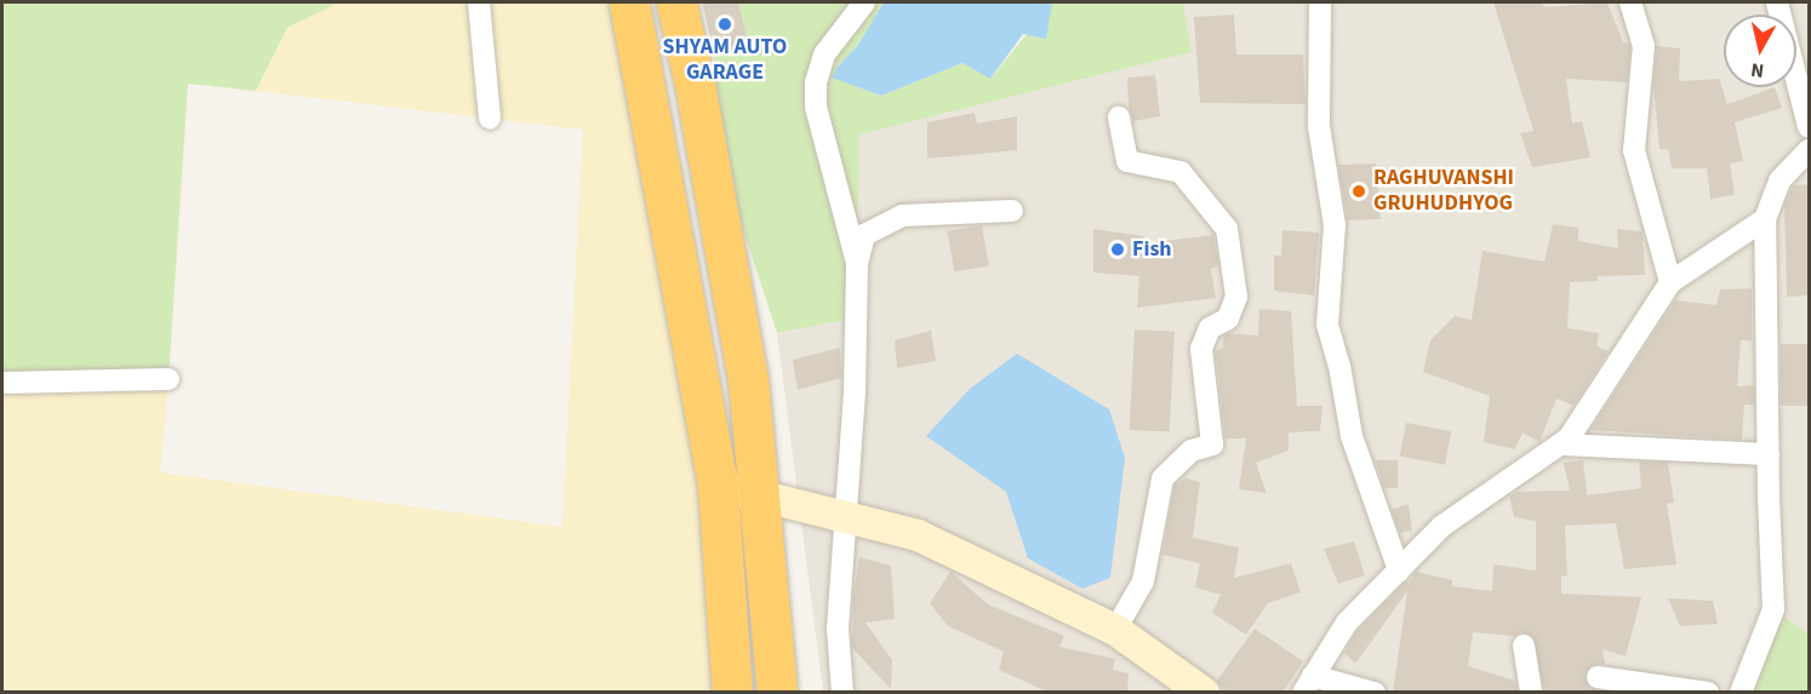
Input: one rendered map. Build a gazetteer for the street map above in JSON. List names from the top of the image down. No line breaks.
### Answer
{"places":["SHYAM AUTO GARAGE","RAGHUVANSHI GRUHUDHYOG","Fish"],"north":"bottom"}
